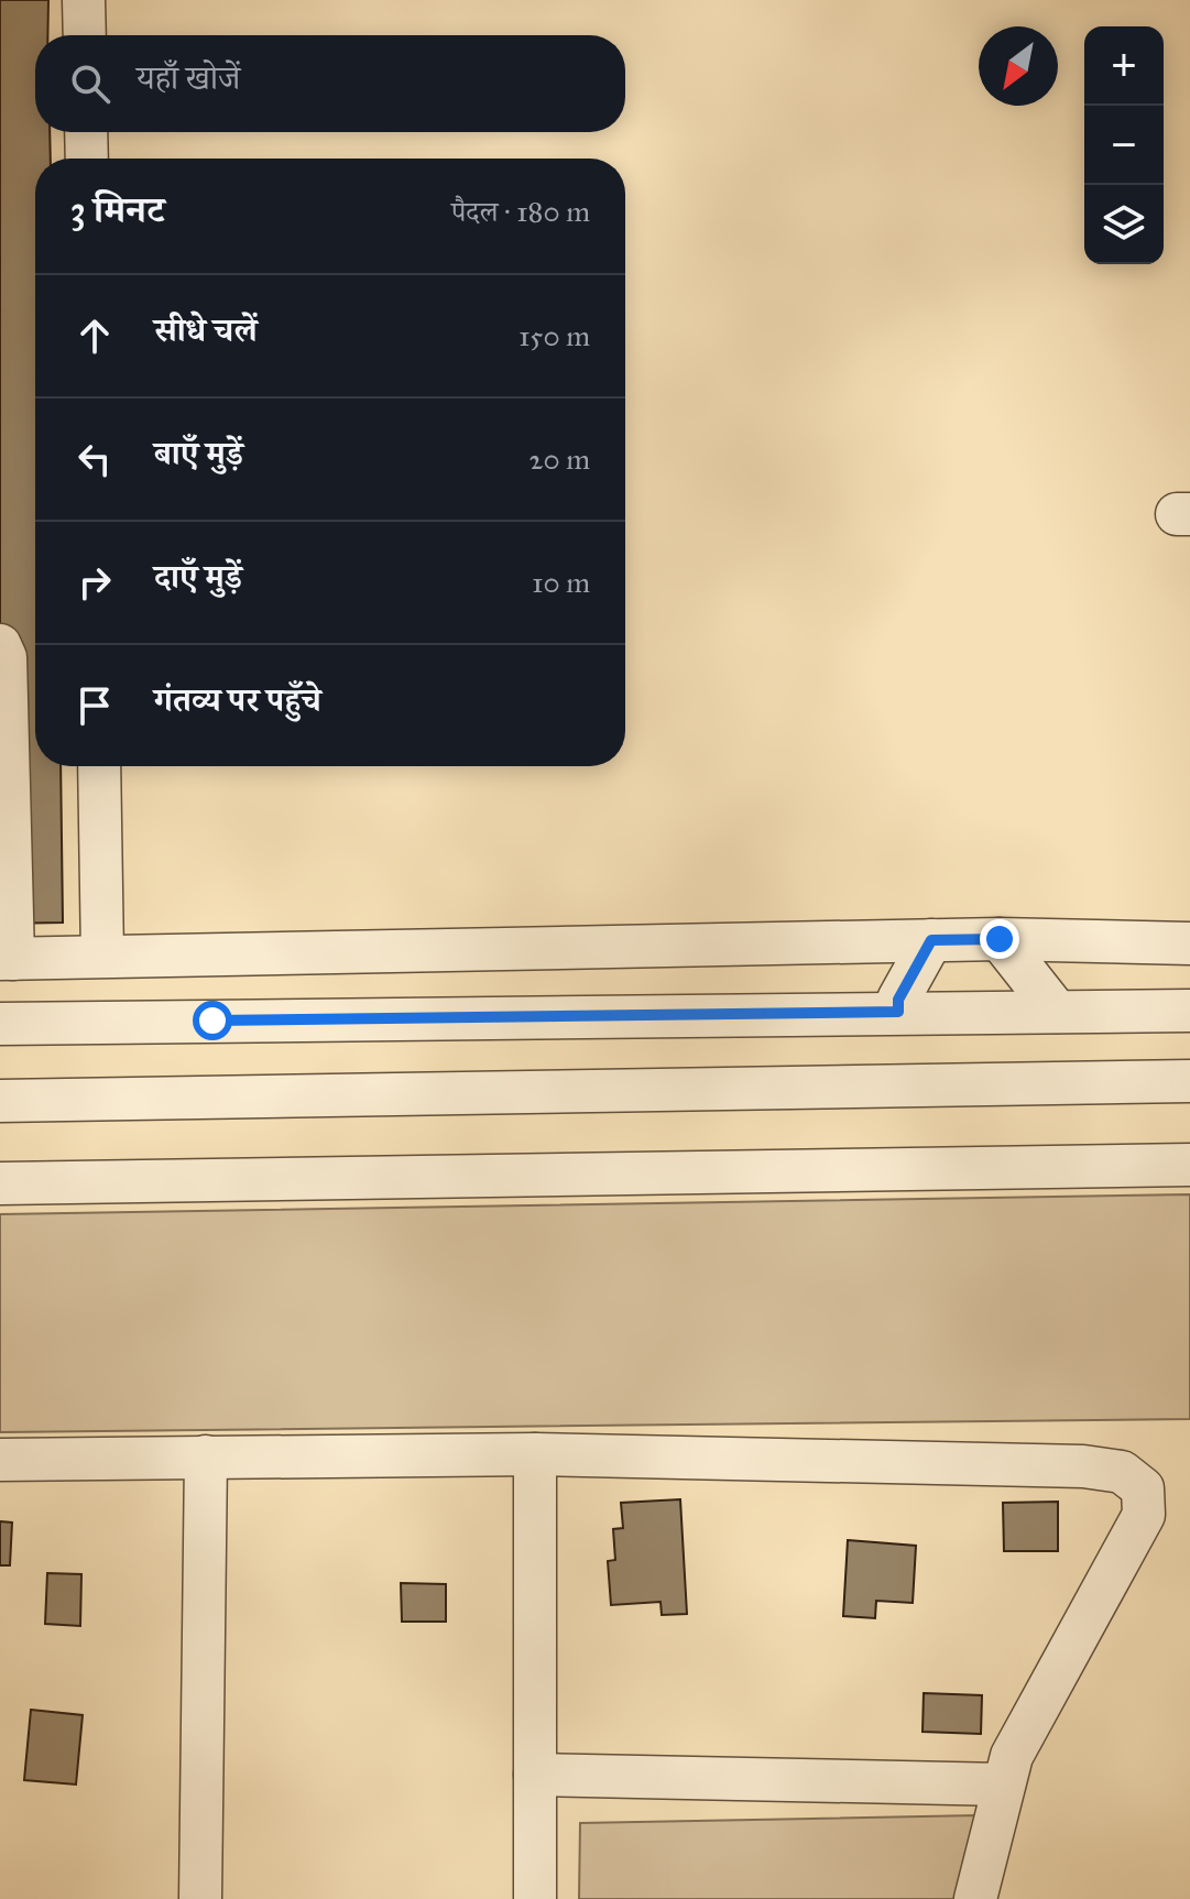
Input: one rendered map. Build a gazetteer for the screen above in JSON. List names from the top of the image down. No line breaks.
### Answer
{"north":"bottom left","page":{"map_buttons":["+","−"],"search":"यहाँ खोजें","heading":["3 मिनट","पैदल · 180 m"],"list":[["सीधे चलें","150 m"],["बाएँ मुड़ें","20 m"],["दाएँ मुड़ें","10 m"],"गंतव्य पर पहुँचे"]}}
